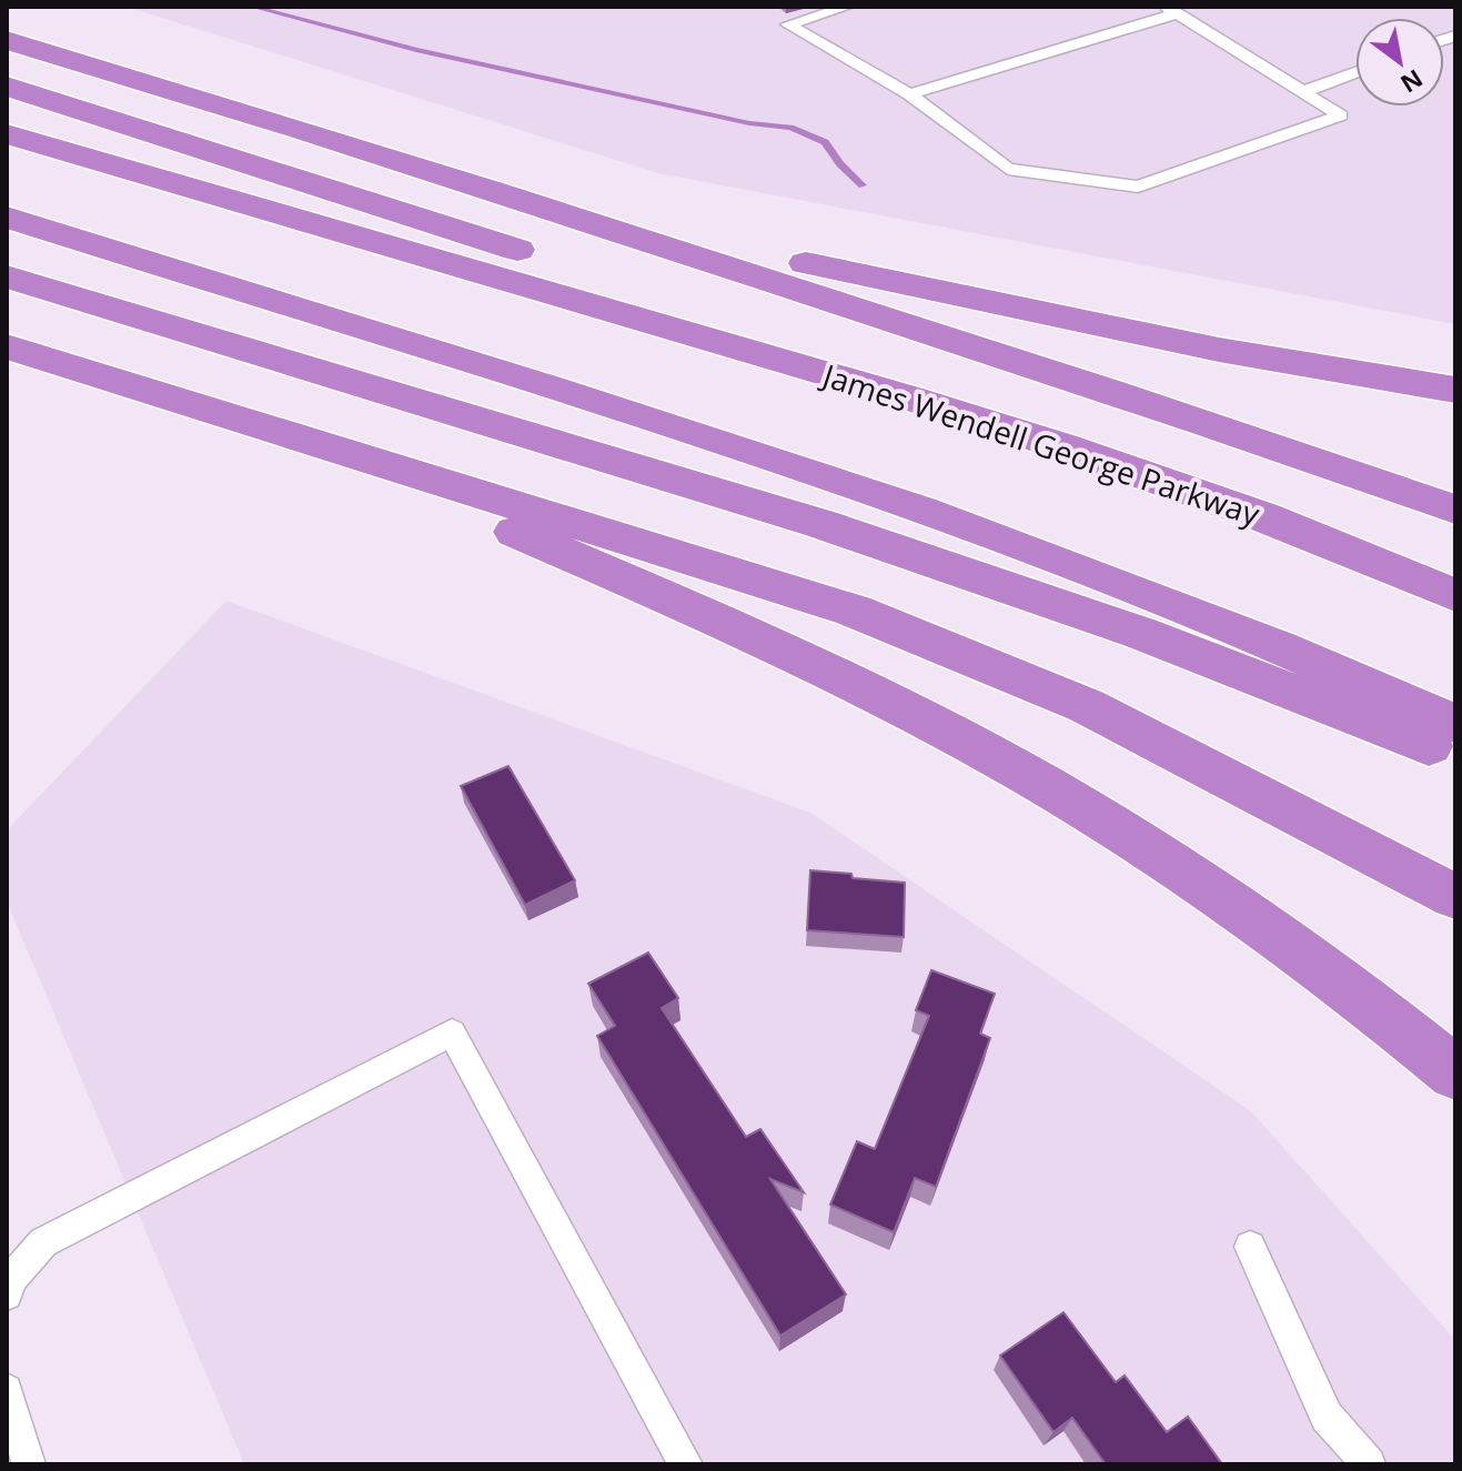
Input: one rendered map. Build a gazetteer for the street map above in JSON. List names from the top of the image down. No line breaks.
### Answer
{"streets":{"highway":["James Wendell George Parkway"]},"north":"bottom right"}
